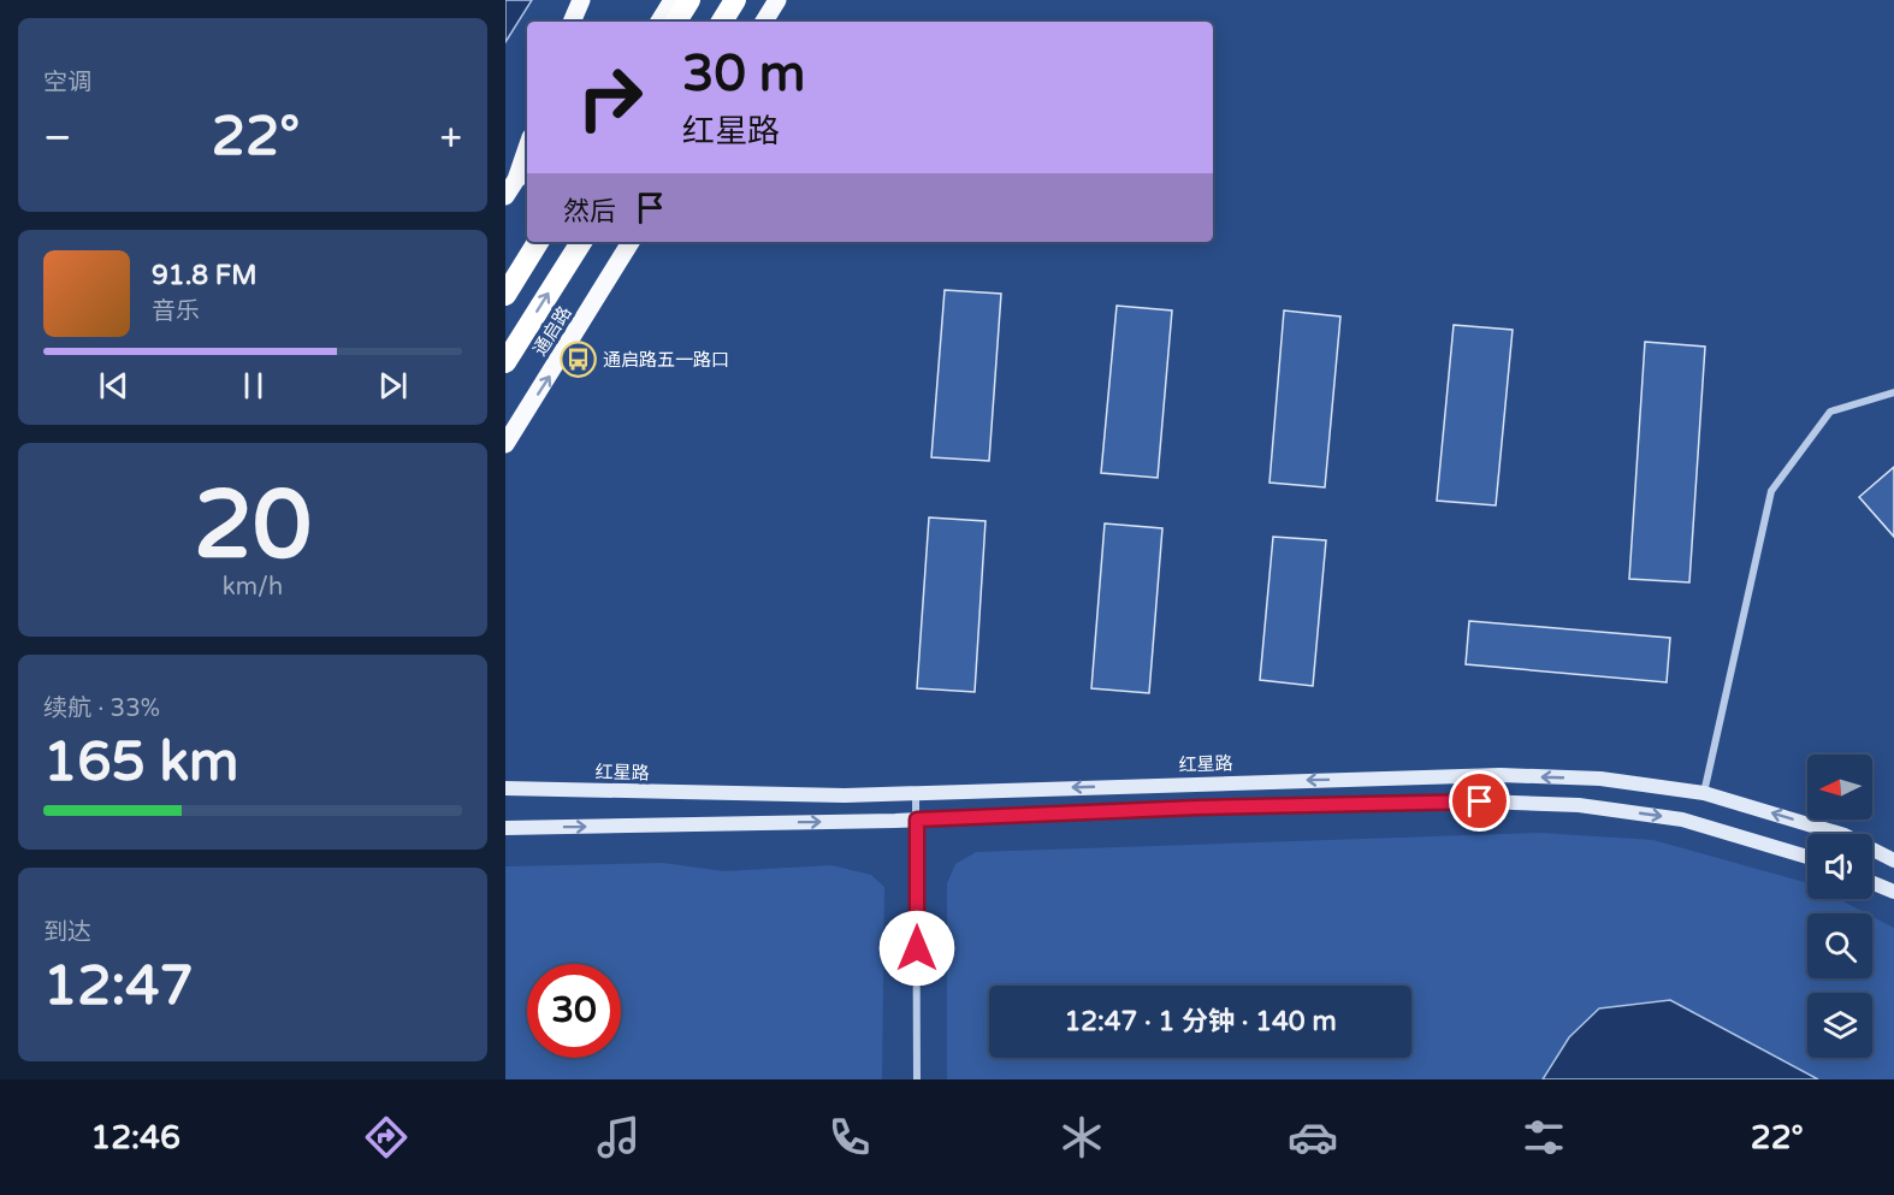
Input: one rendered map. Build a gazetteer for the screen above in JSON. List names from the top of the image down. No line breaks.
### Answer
{"streets":{"main road":["通启路","红星路"]},"one_way":["通启路"],"places":{"bus stop":["通启路五一路口"]},"north":"left","page":{"tile":["空调",["20","km/h"],["续航 · 33%","165 km"],["到达","12:47"]],"turn":["30 m","红星路"],"heat":["−","22°","+"],"then":"然后","song":["91.8 FM","音乐"],"limit":"30","trip":"12:47 · 1 分钟 · 140 m","tabs":["12:46","22°"]}}
